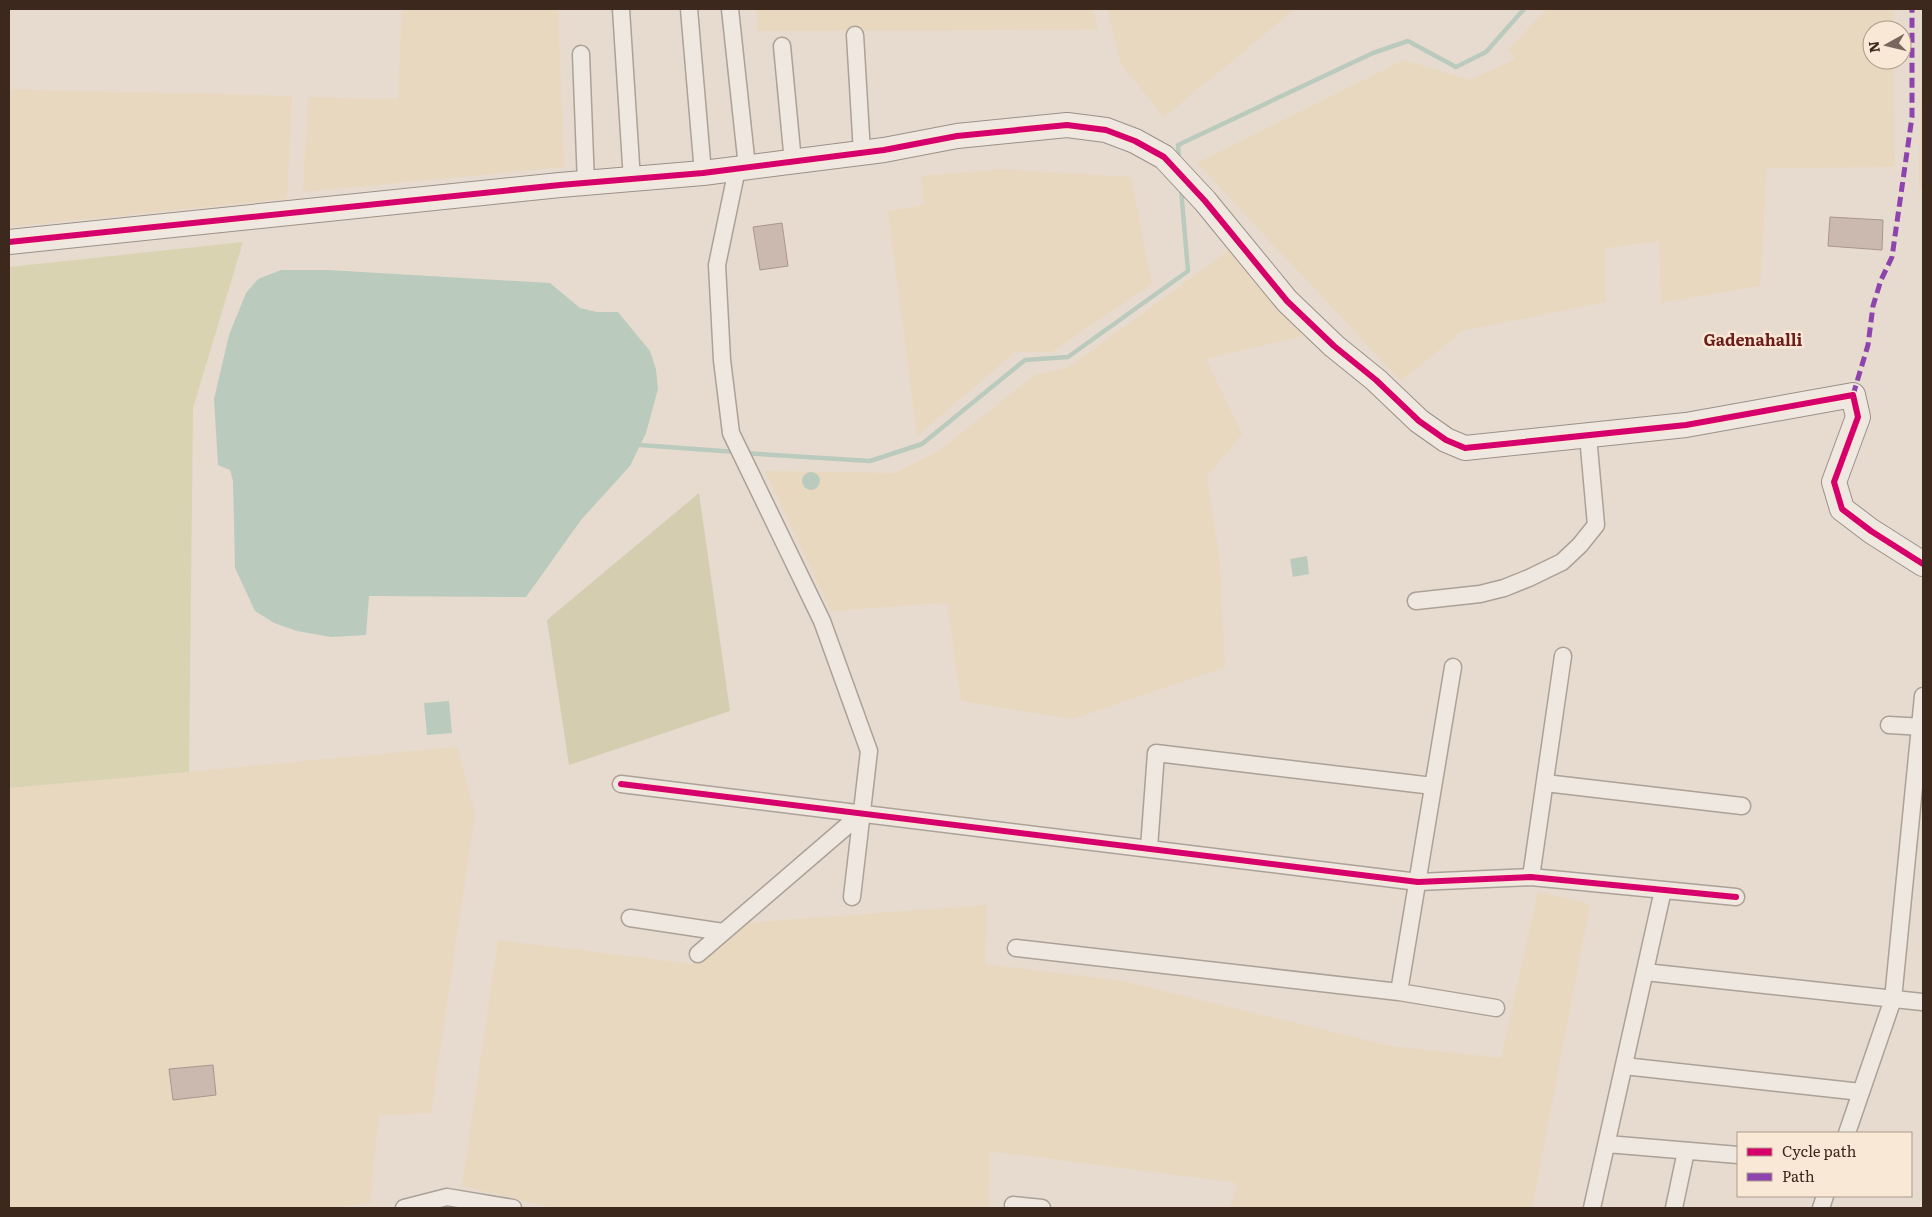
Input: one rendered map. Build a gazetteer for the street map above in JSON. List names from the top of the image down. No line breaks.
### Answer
{"districts":["Gadenahalli"],"legend":["Cycle path","Path"],"north":"left"}
